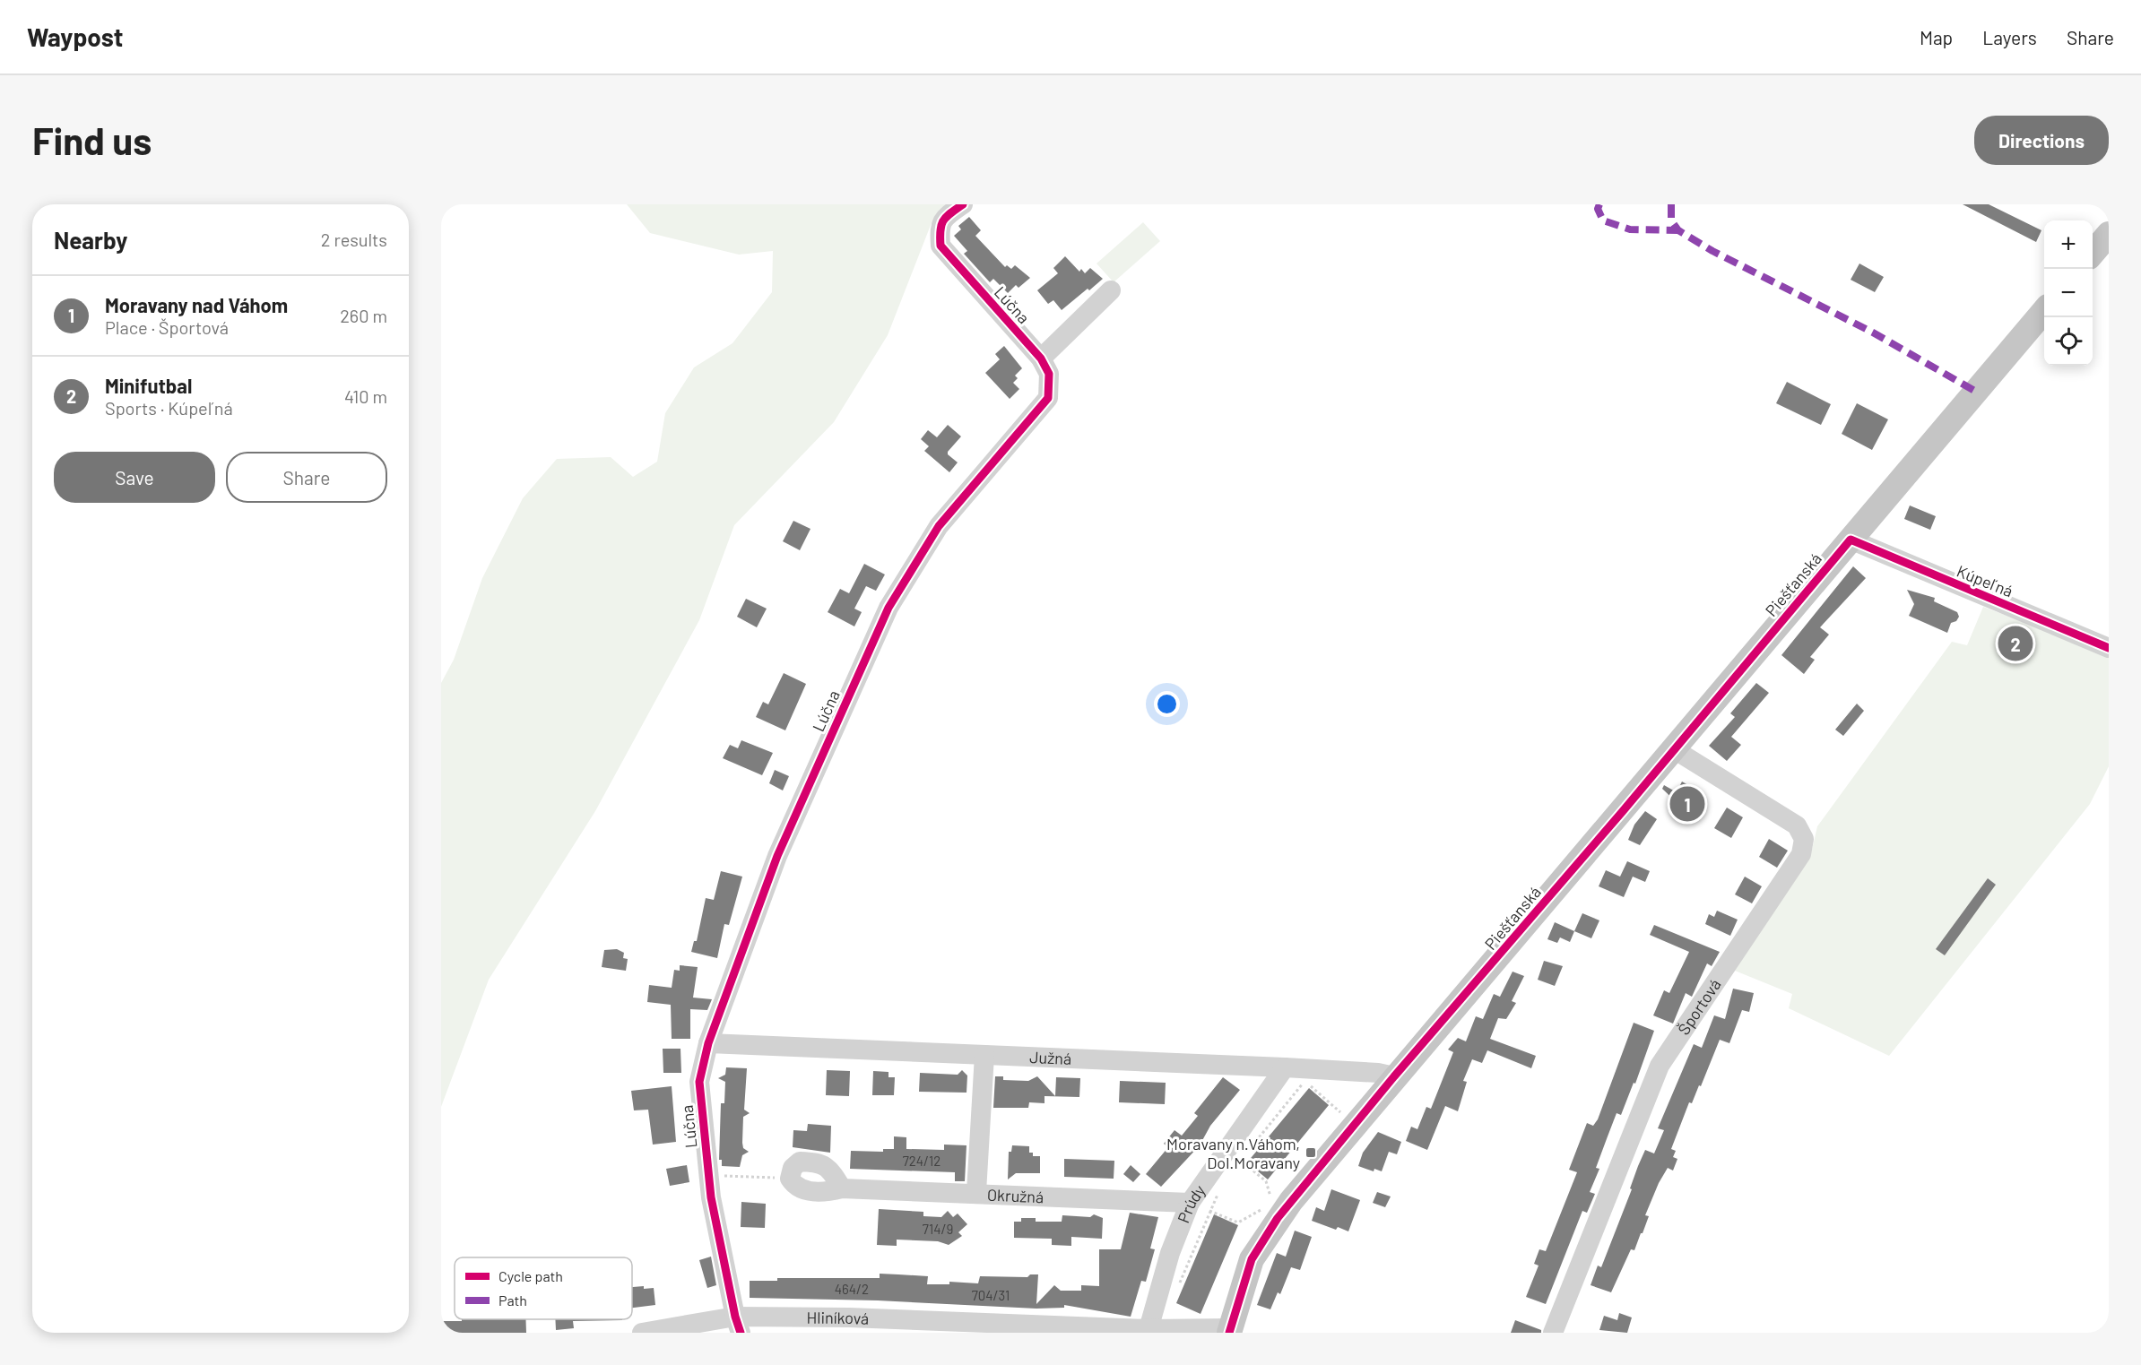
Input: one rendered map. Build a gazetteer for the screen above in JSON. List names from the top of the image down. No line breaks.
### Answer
{"streets":{"main road":["Piešťanská"],"street":["Lúčna","Kúpeľná","Športová","Južná","Okružná","Prúdy","Hliníková"]},"crossings":[["Lúčna","Južná"],["Lúčna","Hliníková"],["Kúpeľná","Piešťanská"],["Piešťanská","Športová"],["Piešťanská","Južná"],["Piešťanská","Hliníková"],["Južná","Prúdy"],["Okružná","Prúdy"],["Prúdy","Hliníková"]],"places":{"transit":["Moravany n.Váhom, Dol.Moravany"]},"house_numbers":["724/12","714/9","464/2","704/31"],"legend":["Cycle path","Path"],"page":{"header":"Waypost","nav":["Map","Layers","Share"],"buttons":["Directions",["Save","Share"]],"title":"Find us","heading":["Nearby","2 results"],"map_buttons":["+","−"],"list":[{"mark":"1","name":"Moravany nad Váhom","note":"Place · Športová","value":"260 m"},{"mark":"2","name":"Minifutbal","note":"Sports · Kúpeľná","value":"410 m"}],"pins":["2","1"]}}
